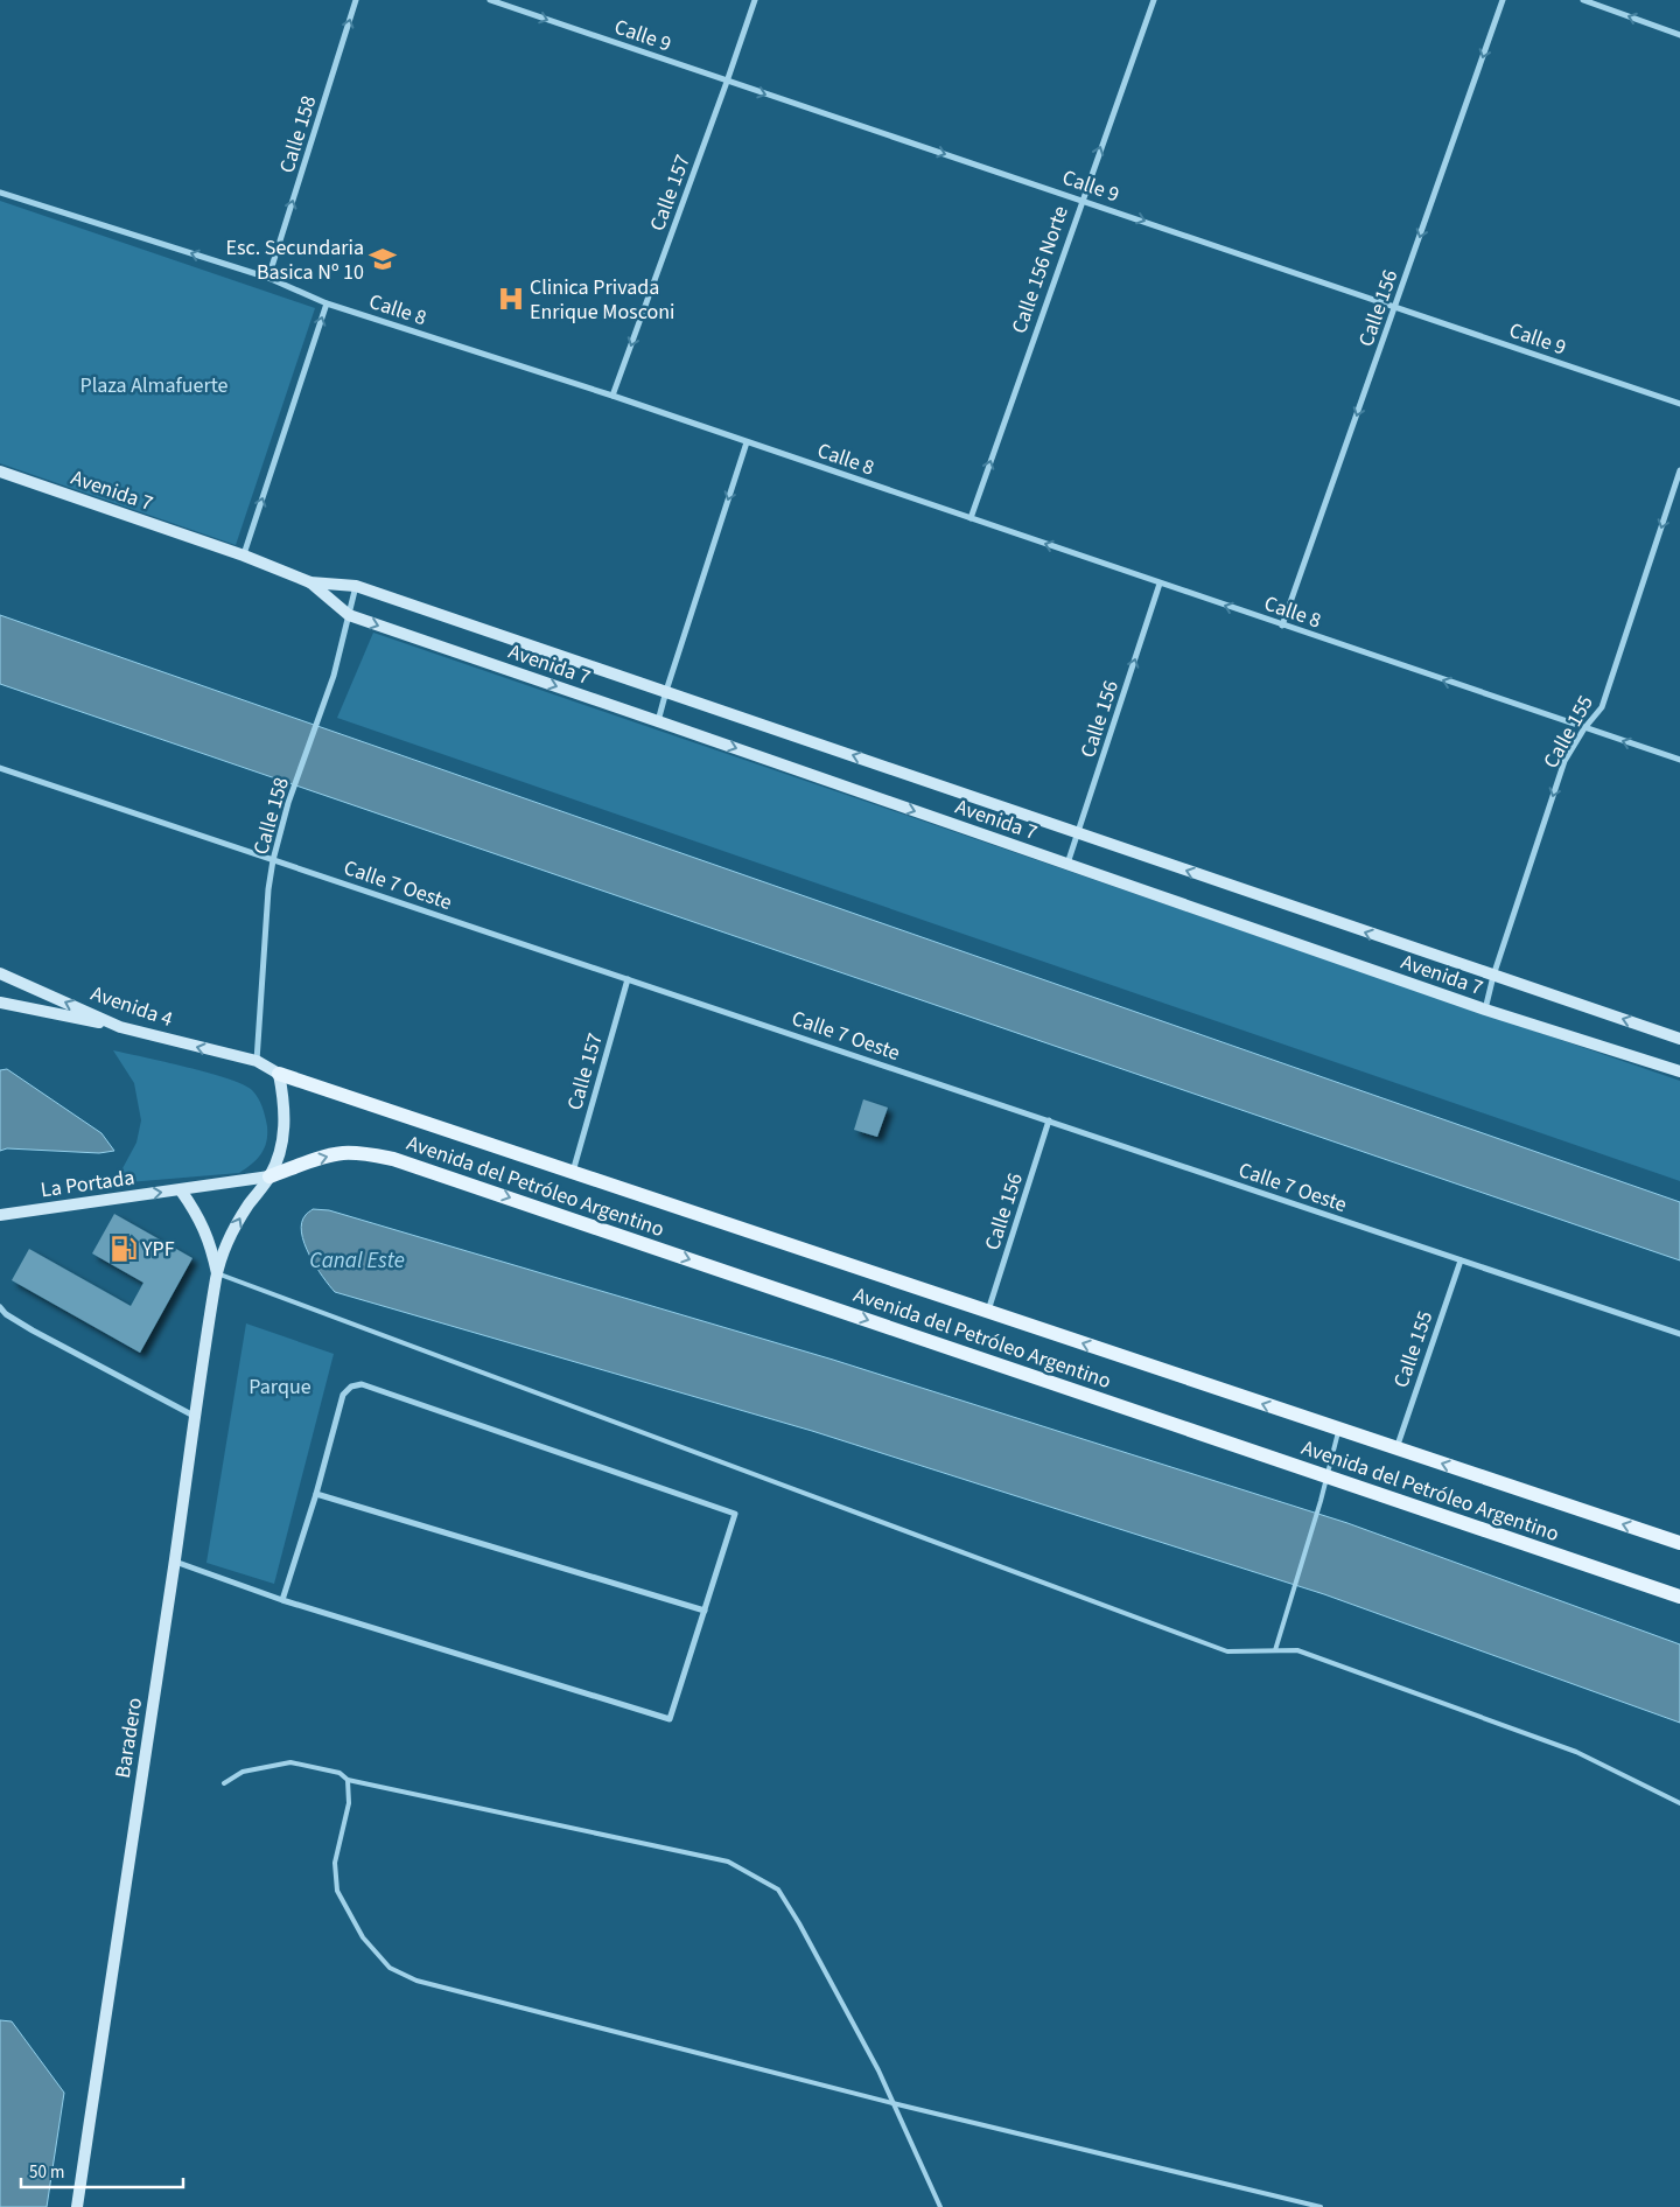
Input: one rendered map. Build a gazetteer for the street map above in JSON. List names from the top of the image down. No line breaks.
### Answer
{"streets":{"main road":["Avenida 7","Avenida 4","La Portada","Avenida del Petróleo Argentino","Baradero"],"street":["Calle 9","Calle 158","Calle 157","Calle 156 Norte","Calle 156","Calle 8","Calle 155","Calle 7 Oeste"]},"crossings":[["Calle 9","Calle 157"],["Calle 9","Calle 156 Norte"],["Calle 9","Calle 156"],["Calle 158","Calle 8"],["Calle 158","Avenida 7"],["Calle 158","Calle 7 Oeste"],["Calle 158","Avenida 4"],["Calle 157","Calle 8"],["Calle 157","Calle 7 Oeste"],["Calle 157","Avenida del Petróleo Argentino"],["Calle 156 Norte","Calle 8"],["Calle 156","Calle 8"],["Calle 156","Avenida 7"],["Calle 156","Calle 7 Oeste"],["Calle 156","Avenida del Petróleo Argentino"],["Calle 8","Calle 155"],["Avenida 7","Calle 155"],["Calle 155","Calle 7 Oeste"],["Calle 155","Avenida del Petróleo Argentino"],["Avenida 4","Avenida del Petróleo Argentino"],["Avenida 4","Baradero"],["La Portada","Avenida del Petróleo Argentino"],["La Portada","Baradero"],["Avenida del Petróleo Argentino","Baradero"]],"one_way":["Calle 9","Calle 158","Calle 157","Calle 156 Norte","Calle 8","Calle 155","La Portada"],"water":["Canal Este"],"parks":["Plaza Almafuerte","Parque"],"places":{"school or university":["Esc. Secundaria Basica Nº 10"],"hospital":["Clinica Privada Enrique Mosconi"],"fuel station":["YPF"]},"scale_bar":"50 m"}
